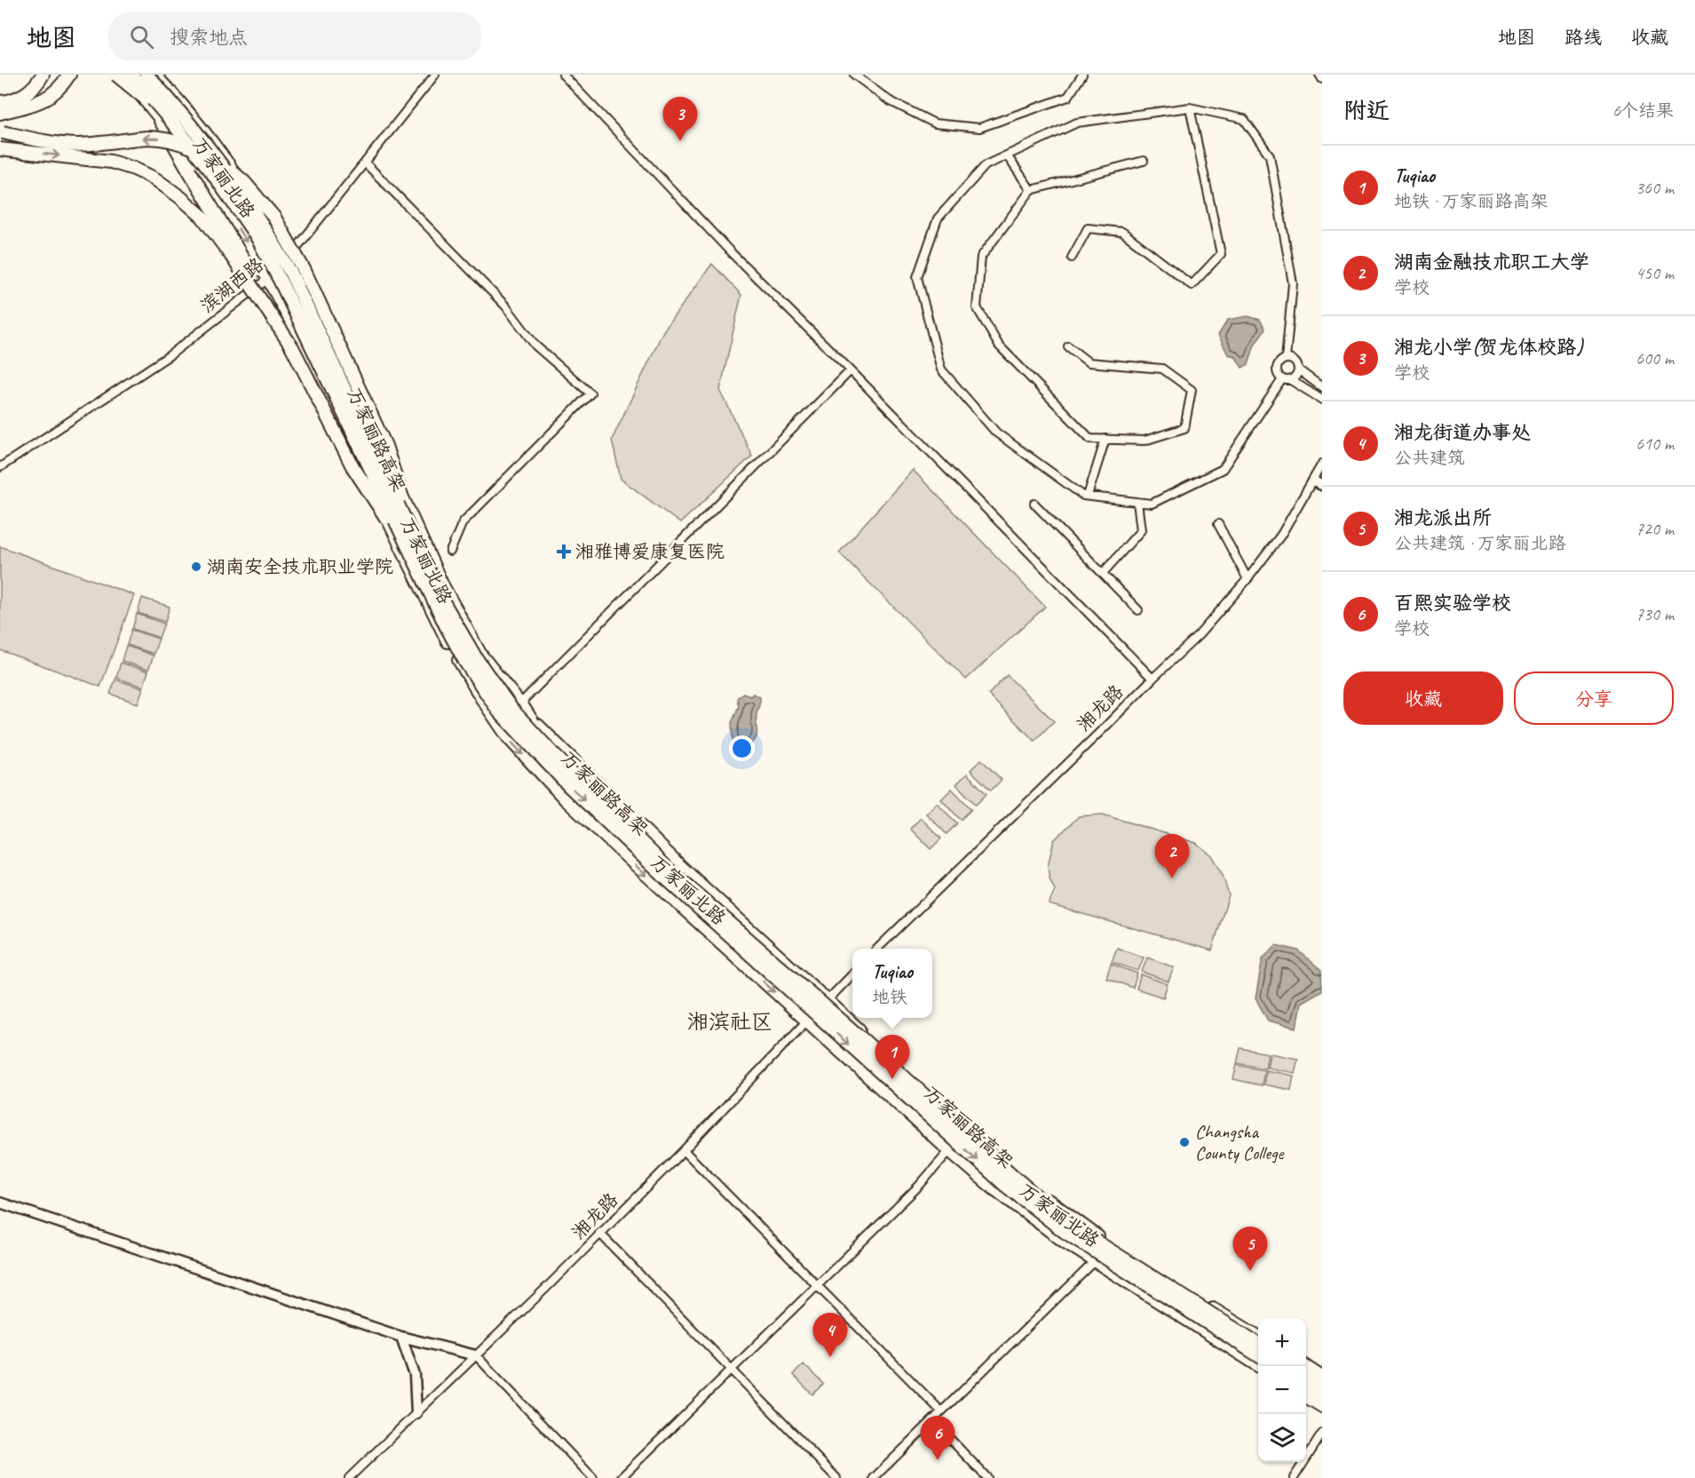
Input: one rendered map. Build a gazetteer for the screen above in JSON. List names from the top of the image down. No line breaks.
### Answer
{"streets":{"highway":["万家丽路高架"],"main road":["万家丽北路"],"street":["滨湖西路","湘龙路"]},"crossings":[["万家丽北路","滨湖西路"],["万家丽北路","万家丽路高架"],["万家丽北路","湘龙路"]],"districts":["湘滨社区"],"places":{"health":["湘雅博爱康复医院"],"other":["湖南安全技术职业学院","Changsha County College"]},"page":{"header":"地图","search":"搜索地点","nav":["地图","路线","收藏"],"heading":["附近","6个结果"],"pins":["3","2","1","5","4","6"],"list":[{"mark":"1","name":"Tuqiao","note":"地铁 · 万家丽路高架","value":"360 m"},{"mark":"2","name":"湖南金融技术职工大学","note":"学校","value":"450 m"},{"mark":"3","name":"湘龙小学(贺龙体校路)","note":"学校","value":"600 m"},{"mark":"4","name":"湘龙街道办事处","note":"公共建筑","value":"610 m"},{"mark":"5","name":"湘龙派出所","note":"公共建筑 · 万家丽北路","value":"720 m"},{"mark":"6","name":"百熙实验学校","note":"学校","value":"730 m"}],"buttons":["收藏","分享"],"popup":["Tuqiao","地铁"],"map_buttons":["+","−"]}}
